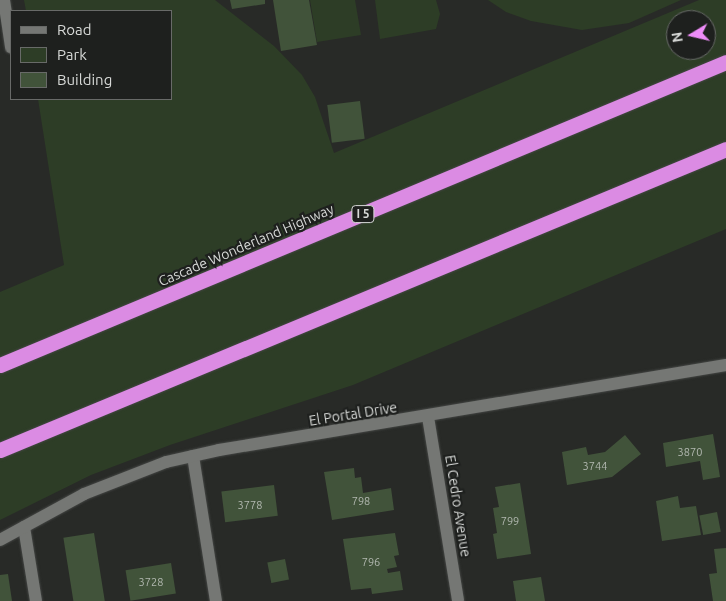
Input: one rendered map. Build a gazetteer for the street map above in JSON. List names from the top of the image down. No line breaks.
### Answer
{"streets":{"highway":["I 5","Cascade Wonderland Highway"],"street":["El Portal Drive","El Cedro Avenue"]},"crossings":[["El Portal Drive","El Cedro Avenue"]],"house_numbers":["3870","3744","798","3778","799","796","3728"],"legend":["Road","Park","Building"],"north":"left"}
